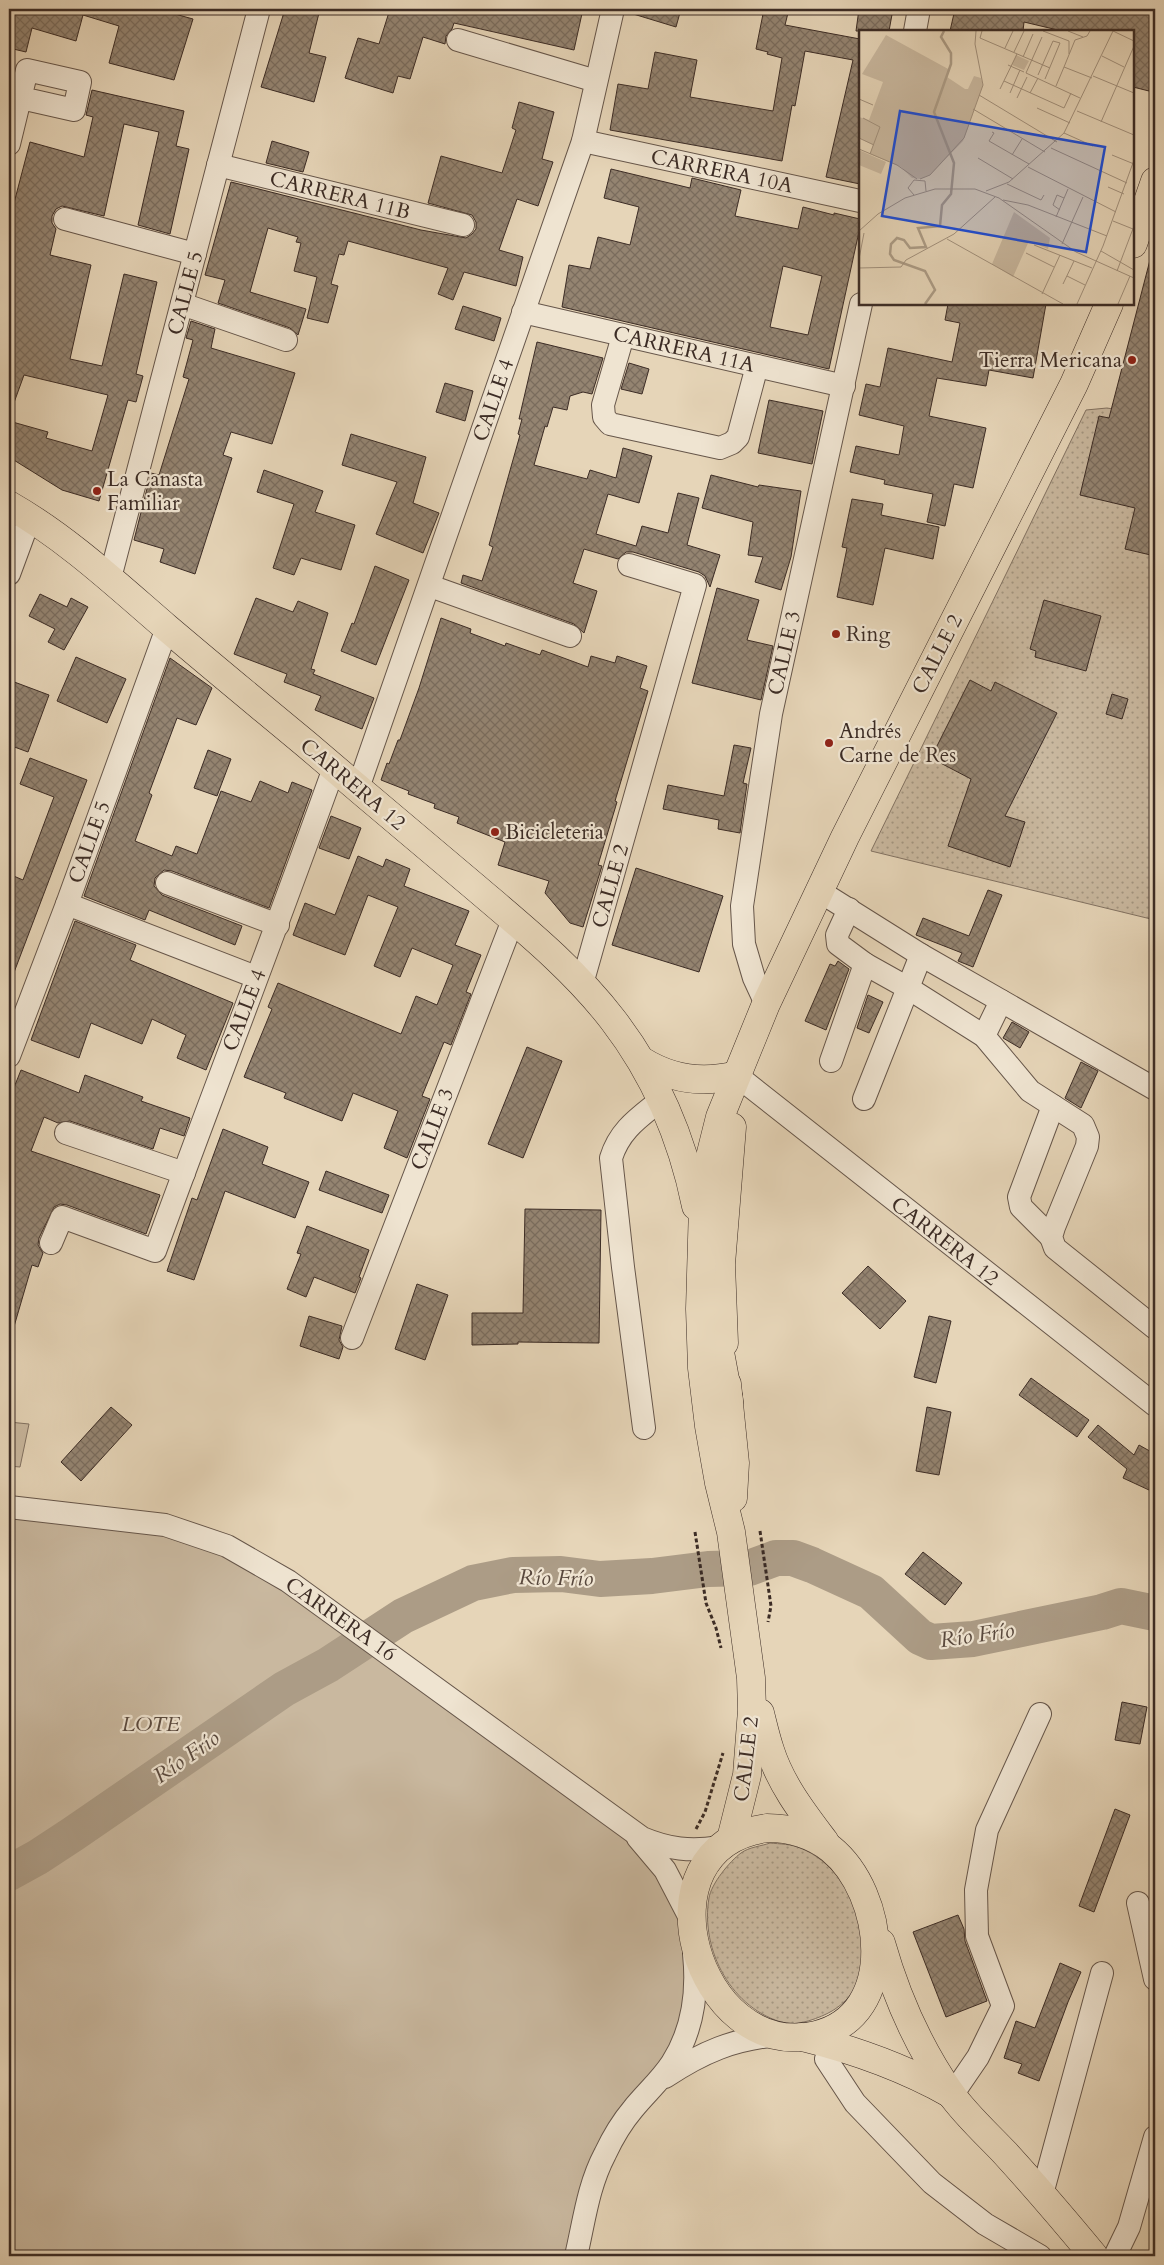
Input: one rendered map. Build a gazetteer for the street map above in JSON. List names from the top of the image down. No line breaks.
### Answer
{"streets":{"main road":["CALLE 2","CARRERA 12"],"street":["CARRERA 10A","CARRERA 11B","CALLE 5","CARRERA 11A","CALLE 4","CALLE 3","CARRERA 16"]},"crossings":[["CARRERA 10A","CALLE 4"],["CARRERA 11B","CALLE 5"],["CALLE 5","CARRERA 12"],["CARRERA 11A","CALLE 4"],["CARRERA 11A","CALLE 3"],["CALLE 4","CARRERA 12"],["CALLE 3","CALLE 2"],["CALLE 3","CARRERA 12"],["CALLE 2","CARRERA 12"],["CALLE 2","CARRERA 16"]],"water":["Río Frío"],"parks":["LOTE"],"places":["Tierra Mericana","La Canasta Familiar","Ring","Andrés Carne de Res","Bicicleteria"]}
